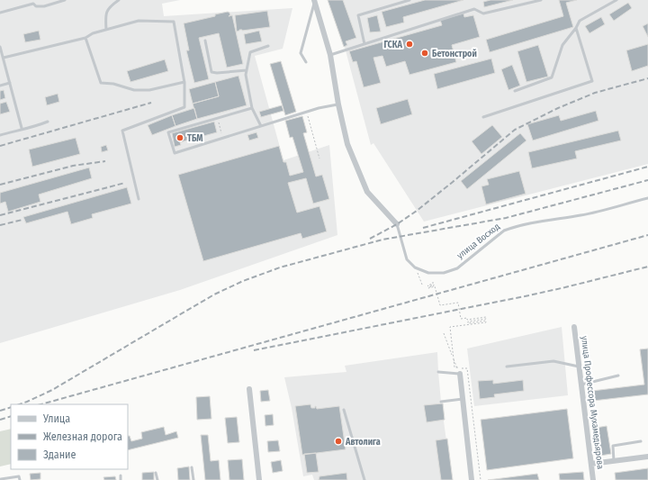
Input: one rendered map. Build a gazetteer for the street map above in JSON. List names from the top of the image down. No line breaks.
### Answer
{"streets":{"street":["улица Профессора Мухамедьярова"],"lane":["улица Восход"]},"places":["ГСКА","Бетонстрой","ТБМ","Автолига"],"legend":["Улица","Железная дорога","Здание"]}
